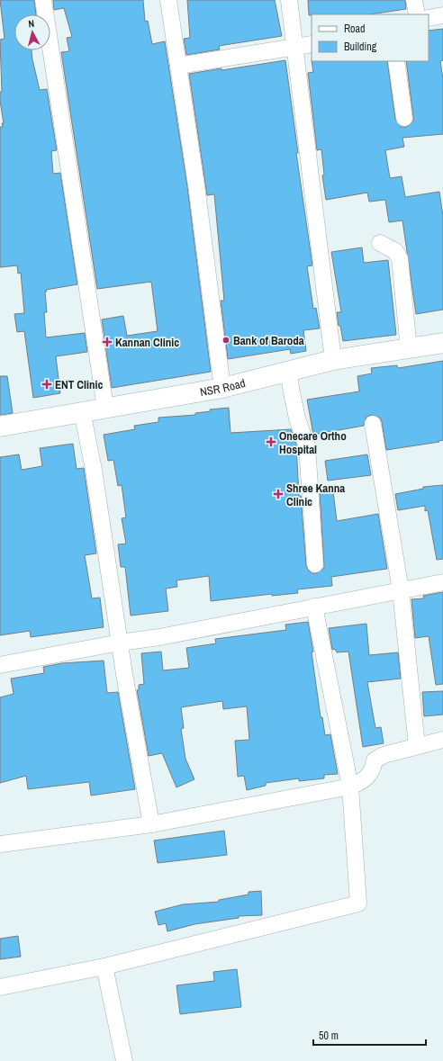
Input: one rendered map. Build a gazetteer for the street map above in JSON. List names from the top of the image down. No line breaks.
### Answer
{"streets":{"main road":["NSR Road"]},"places":{"other":["Bank of Baroda"],"health":["Kannan Clinic","ENT Clinic","Onecare Ortho Hospital","Shree Kanna Clinic"]},"legend":["Road","Building"],"scale_bar":"50 m","north":"top"}
